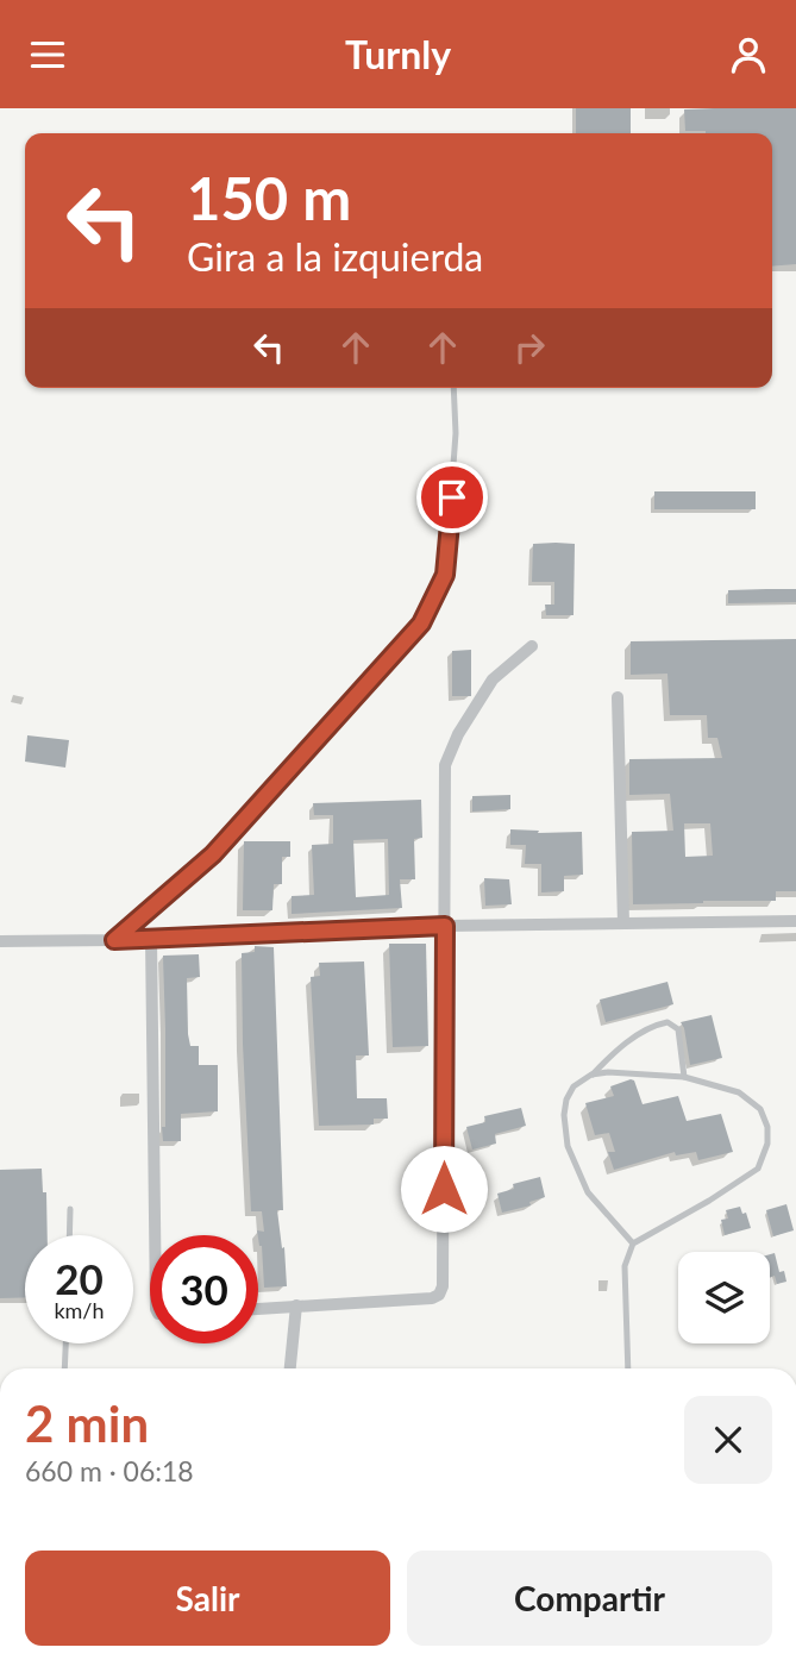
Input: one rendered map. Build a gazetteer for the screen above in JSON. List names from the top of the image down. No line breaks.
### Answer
{"page":{"header":"Turnly","turn":["150 m","Gira a la izquierda"],"speed":"20 km/h","limit":"30","heading":["2 min","660 m · 06:18"],"buttons":["Salir","Compartir"]}}
